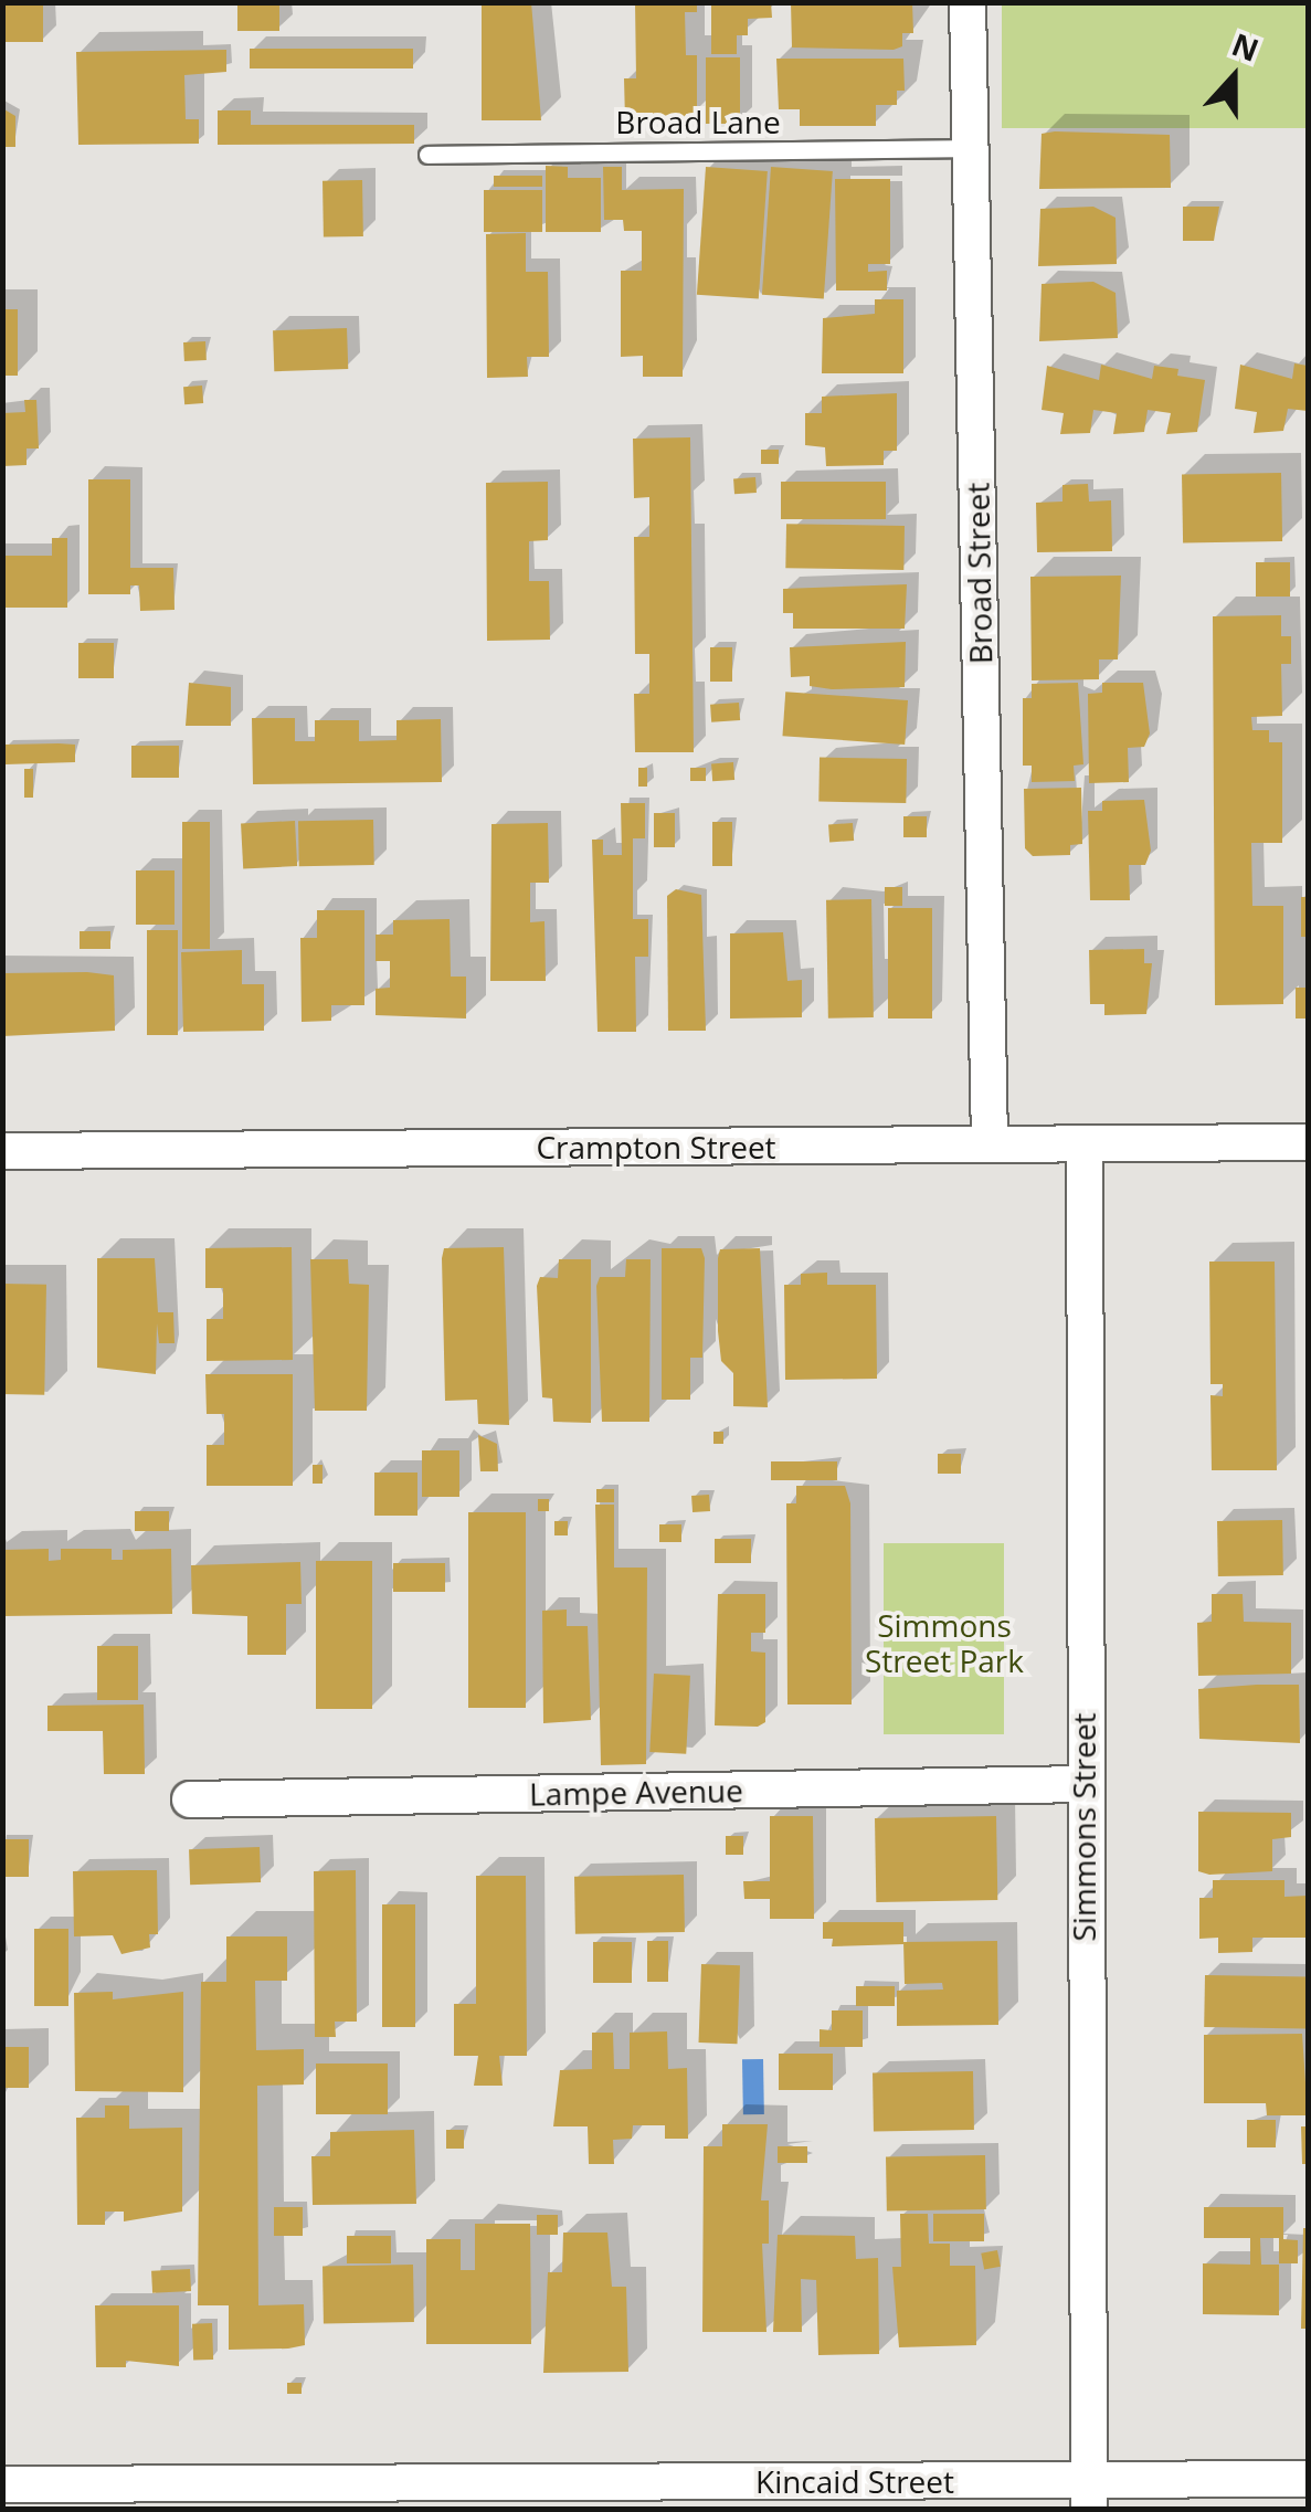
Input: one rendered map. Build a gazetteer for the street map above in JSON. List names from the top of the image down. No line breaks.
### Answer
{"streets":{"street":["Broad Street","Crampton Street","Lampe Avenue","Simmons Street","Kincaid Street"],"lane":["Broad Lane"]},"crossings":[["Broad Lane","Broad Street"],["Broad Street","Crampton Street"],["Crampton Street","Simmons Street"],["Lampe Avenue","Simmons Street"],["Simmons Street","Kincaid Street"]],"parks":["Simmons Street Park"],"north":"top"}
